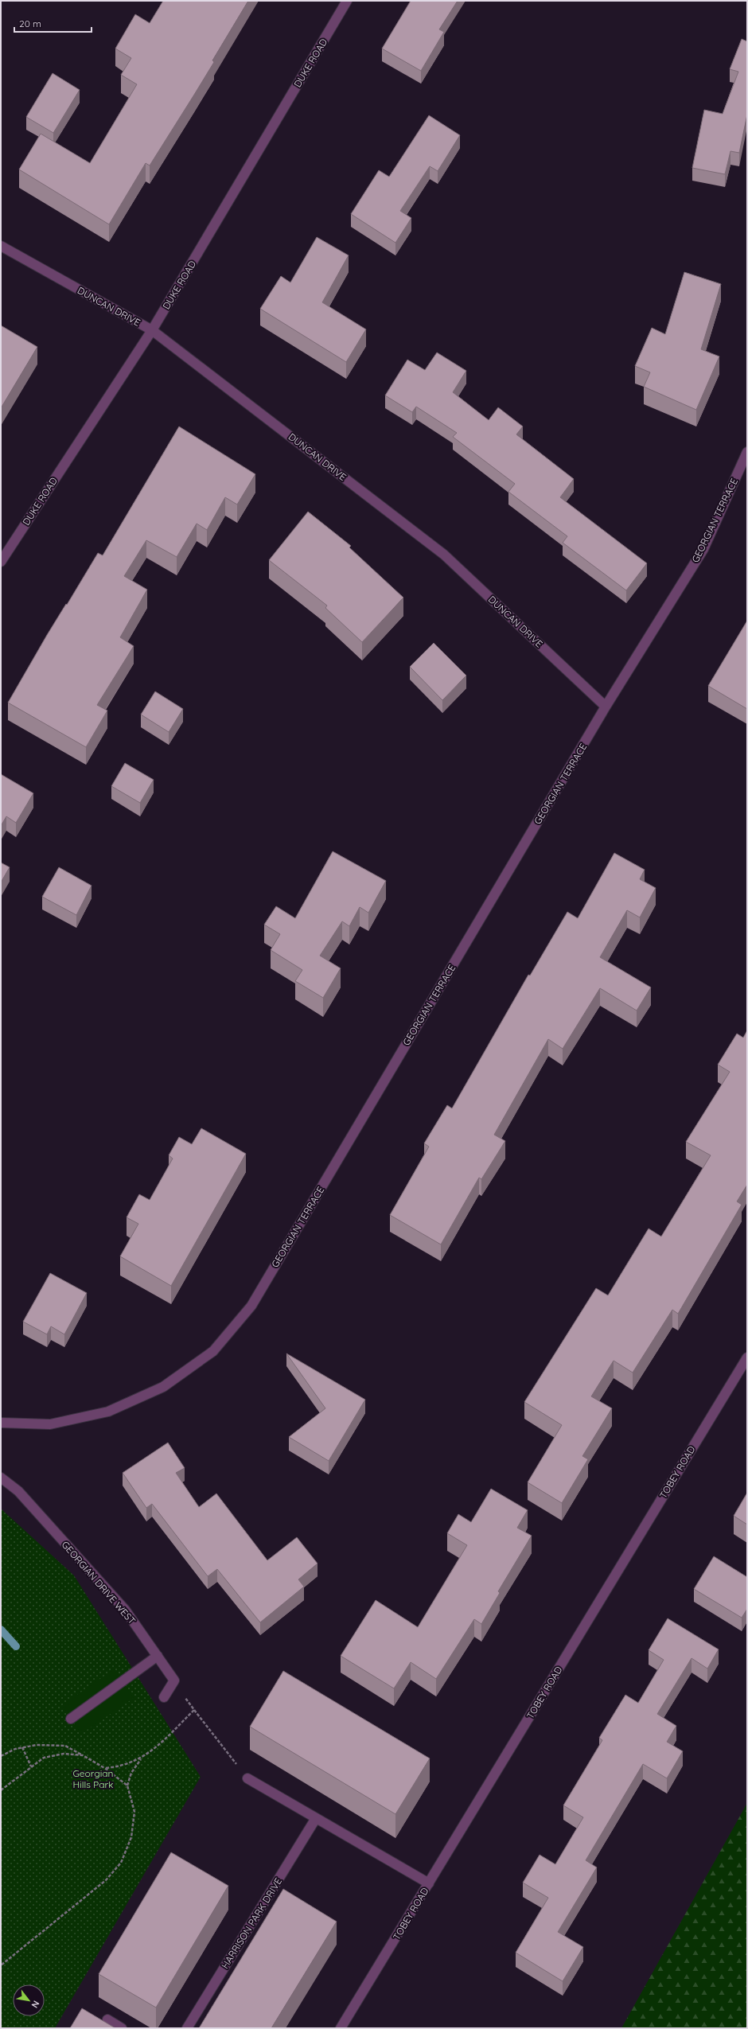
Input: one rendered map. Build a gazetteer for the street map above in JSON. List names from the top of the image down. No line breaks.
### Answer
{"streets":{"street":["DUKE ROAD","DUNCAN DRIVE","GEORGIAN TERRACE","TOBEY ROAD","GEORGIAN DRIVE WEST","HARRISON PARK DRIVE"]},"crossings":[["DUKE ROAD","DUNCAN DRIVE"],["DUNCAN DRIVE","GEORGIAN TERRACE"]],"parks":["Georgian Hills Park"],"scale_bar":"20 m","north":"bottom right"}
